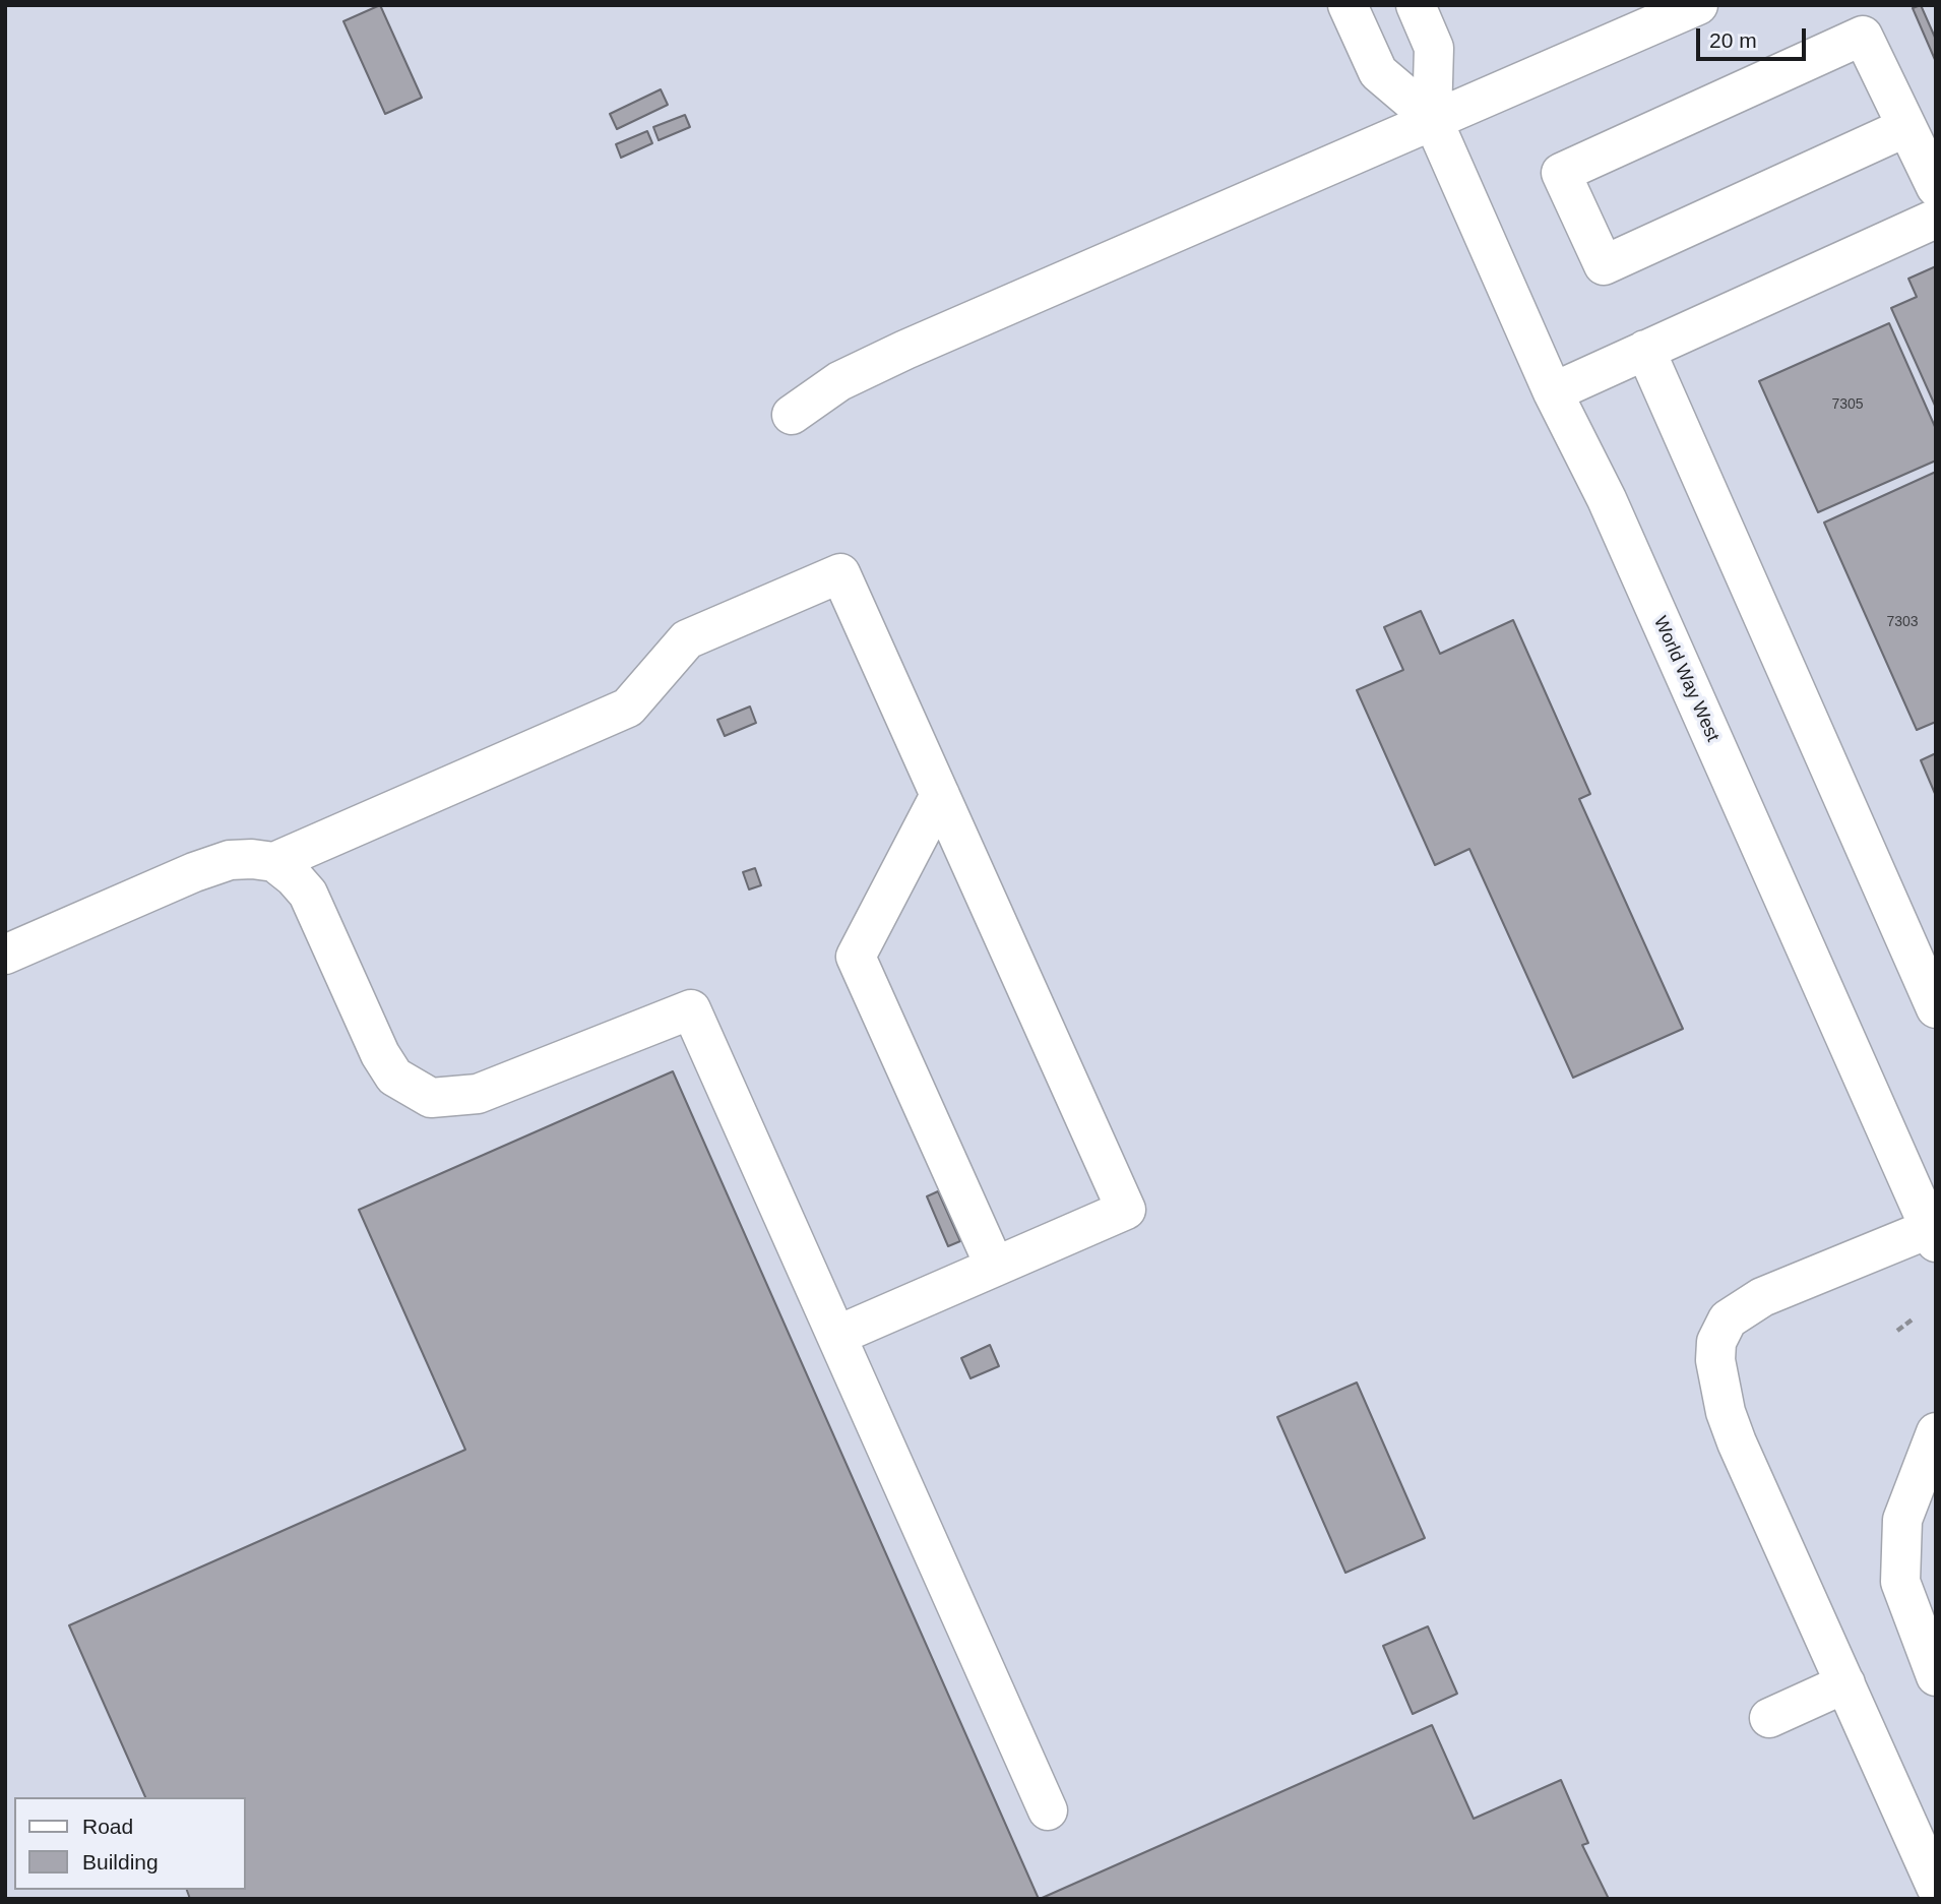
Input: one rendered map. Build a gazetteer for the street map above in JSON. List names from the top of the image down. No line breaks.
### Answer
{"streets":{"street":["World Way West"]},"house_numbers":["7305","7303"],"legend":["Road","Building"],"scale_bar":"20 m"}
